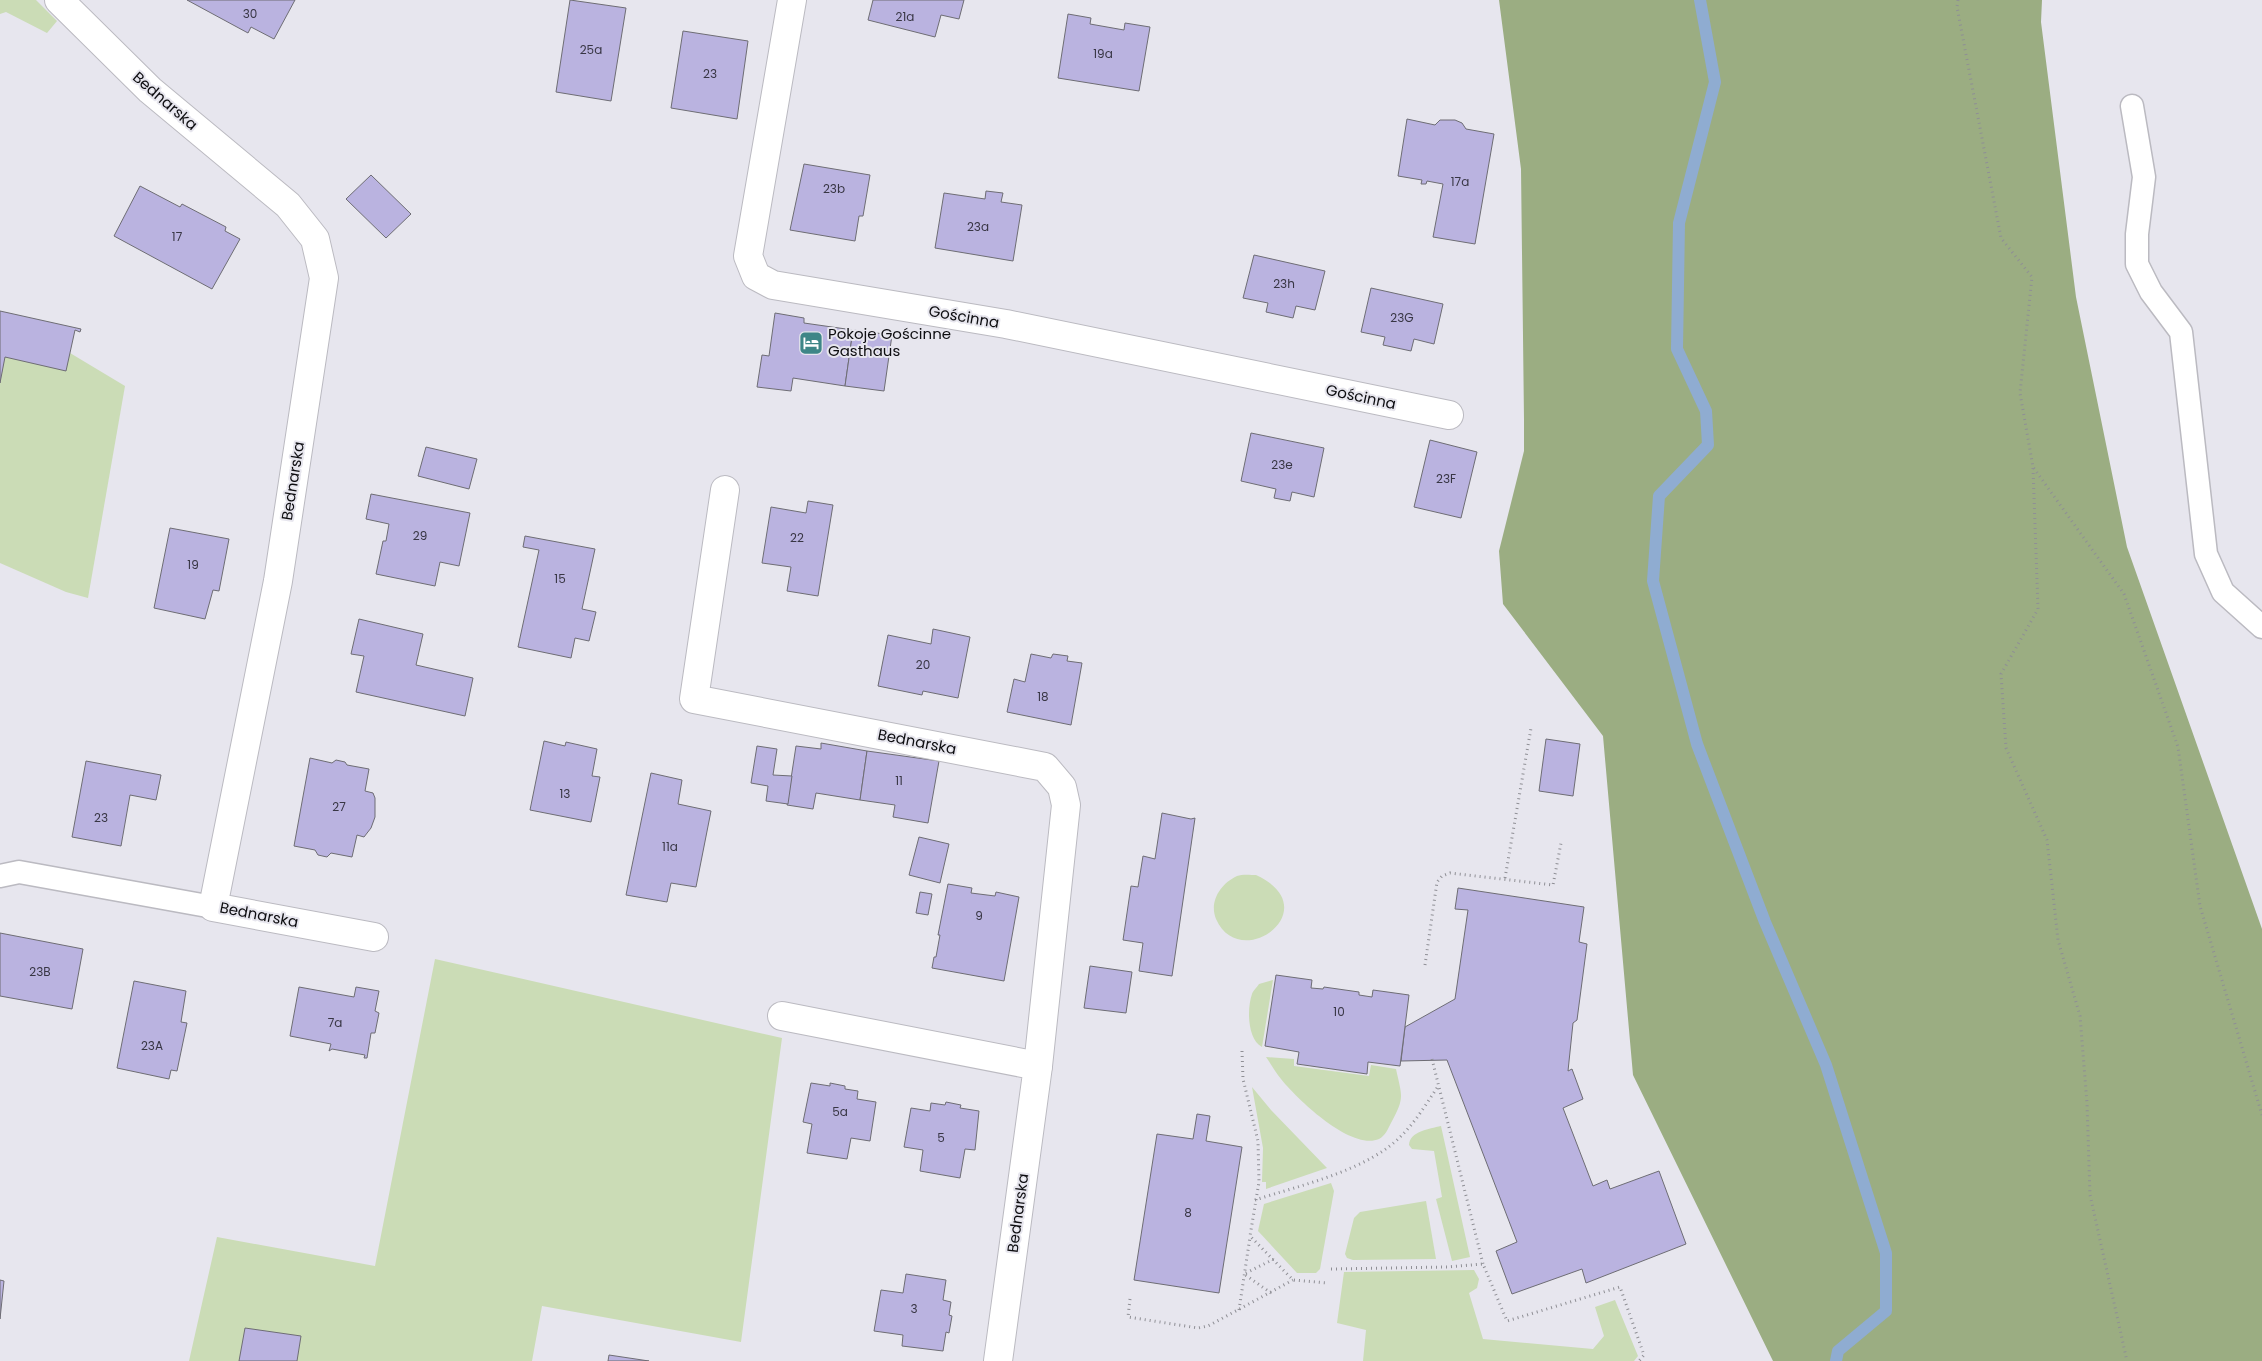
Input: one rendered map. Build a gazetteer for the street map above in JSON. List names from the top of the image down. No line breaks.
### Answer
{"streets":{"street":["Bednarska","Gościnna"]},"places":{"hotel":["Pokoje Gościnne Gasthaus"]},"house_numbers":["30","21a","25a","19a","23","17a","23b","23a","17","23h","23G","23e","23F","29","22","19","15","20","18","11","13","27","23","11a","9","23B","10","7a","23A","5a","5","8","3"]}
